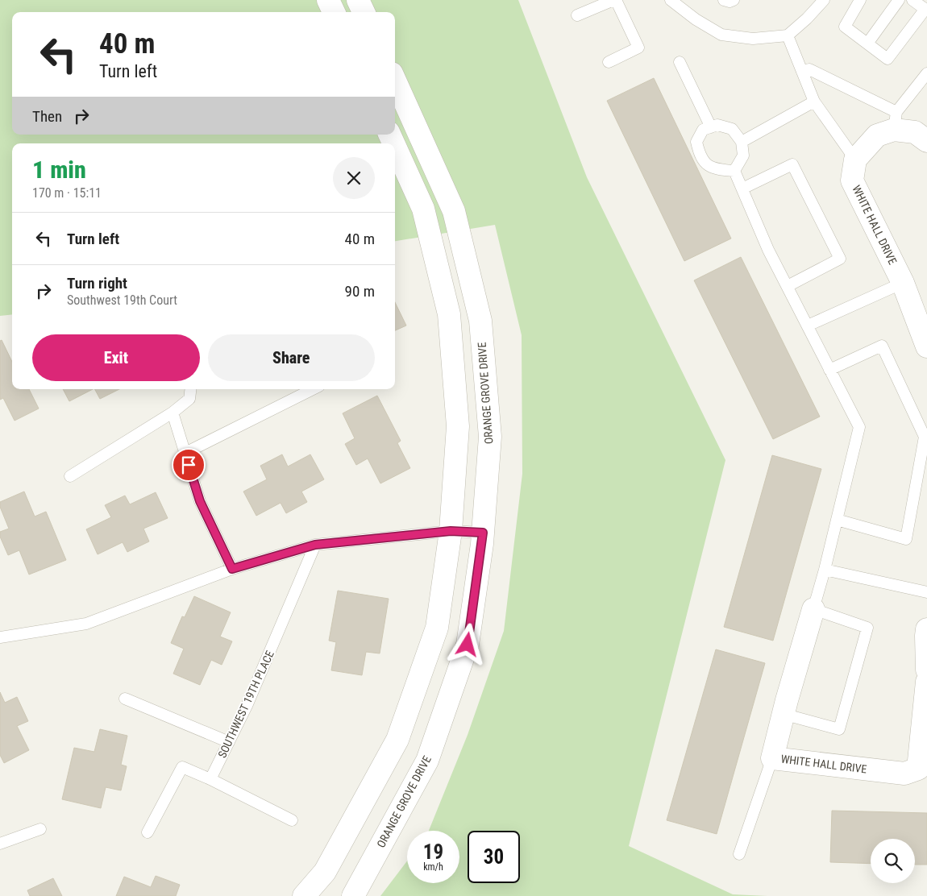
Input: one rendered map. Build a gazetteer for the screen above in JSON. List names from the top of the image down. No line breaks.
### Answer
{"streets":{"street":["WHITE HALL DRIVE","ORANGE GROVE DRIVE"],"lane":["SOUTHWEST 19TH PLACE"]},"page":{"turn":["40 m","Turn left"],"then":"Then","heading":["1 min","170 m · 15:11"],"list":[{"name":"Turn left","value":"40 m"},{"name":"Turn right","note":"Southwest 19th Court","value":"90 m"}],"buttons":["Exit","Share"],"speed":"19 km/h","limit":"30"}}
